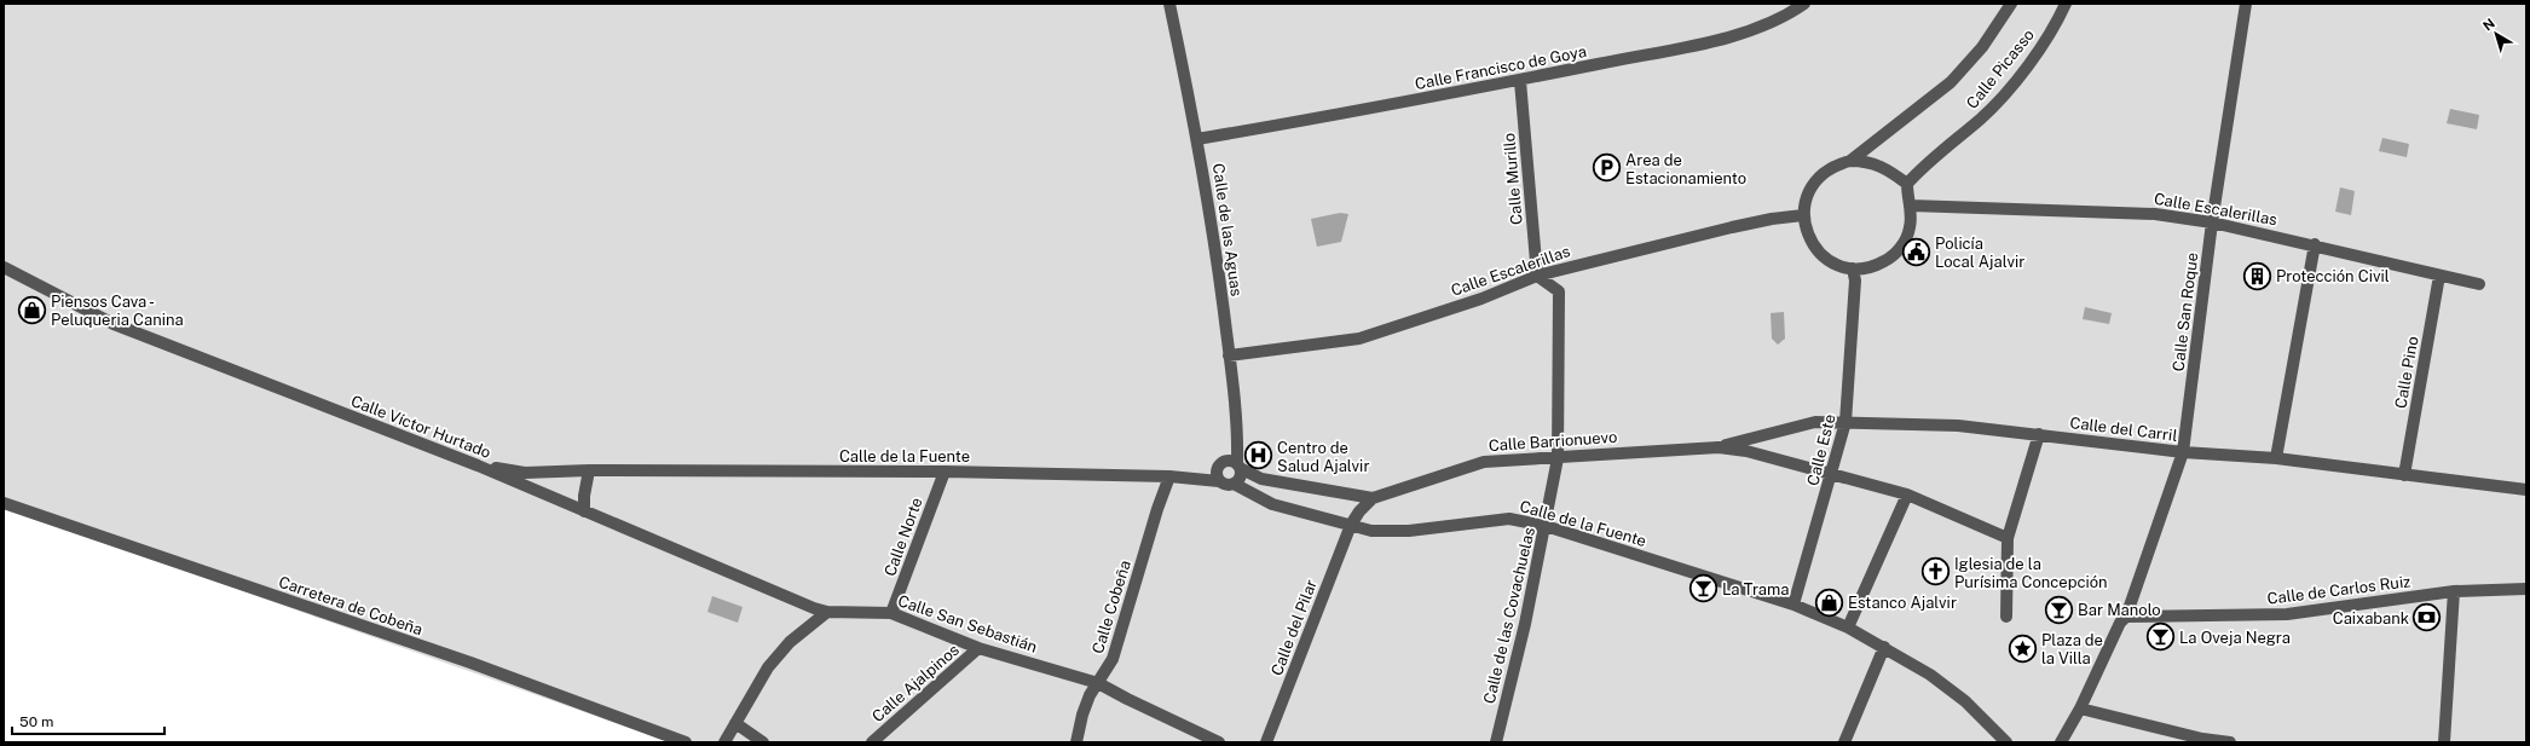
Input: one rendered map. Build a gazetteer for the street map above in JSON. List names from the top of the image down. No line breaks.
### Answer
{"streets":{"street":["Calle Francisco de Goya","Calle Picasso","Calle Murillo","Calle Escalerillas","Calle de las Aguas","Calle San Roque","Calle Pino","Calle Víctor Hurtado","Calle del Carril","Calle Barrionuevo","Calle Este","Calle de la Fuente","Calle Norte","Calle de Carlos Ruiz","Carretera de Cobeña","Calle Cobeña","Calle de las Covachuelas","Calle San Sebastián","Calle del Pilar","Calle Ajalpinos"]},"crossings":[["Calle Francisco de Goya","Calle Murillo"],["Calle Francisco de Goya","Calle de las Aguas"],["Calle Picasso","Calle Escalerillas"],["Calle Picasso","Calle Este"],["Calle Murillo","Calle Escalerillas"],["Calle Murillo","Calle de las Covachuelas"],["Calle Escalerillas","Calle de las Aguas"],["Calle Escalerillas","Calle San Roque"],["Calle Escalerillas","Calle Pino"],["Calle Escalerillas","Calle Este"],["Calle Escalerillas","Calle de las Covachuelas"],["Calle de las Aguas","Calle de la Fuente"],["Calle San Roque","Calle del Carril"],["Calle San Roque","Calle de Carlos Ruiz"],["Calle Pino","Calle del Carril"],["Calle Víctor Hurtado","Calle de la Fuente"],["Calle Víctor Hurtado","Calle San Sebastián"],["Calle del Carril","Calle Barrionuevo"],["Calle del Carril","Calle Este"],["Calle Barrionuevo","Calle de la Fuente"],["Calle Barrionuevo","Calle de las Covachuelas"],["Calle Barrionuevo","Calle del Pilar"],["Calle Este","Calle de la Fuente"],["Calle de la Fuente","Calle Norte"],["Calle de la Fuente","Calle Cobeña"],["Calle de la Fuente","Calle de las Covachuelas"],["Calle de la Fuente","Calle del Pilar"],["Calle Norte","Calle San Sebastián"],["Calle Cobeña","Calle San Sebastián"],["Calle San Sebastián","Calle Ajalpinos"]],"places":{"parking":["Area de Estacionamiento"],"public building":["Policía Local Ajalvir"],"building":["Protección Civil"],"shop":["Piensos Cava - Peluqueria Canina","Estanco Ajalvir"],"hospital":["Centro de Salud Ajalvir"],"church":["Iglesia de la Purísima Concepción"],"bar":["La Trama","Bar Manolo","La Oveja Negra"],"bank":["Caixabank"],"place":["Plaza de la Villa"]},"scale_bar":"50 m","north":"top left"}
